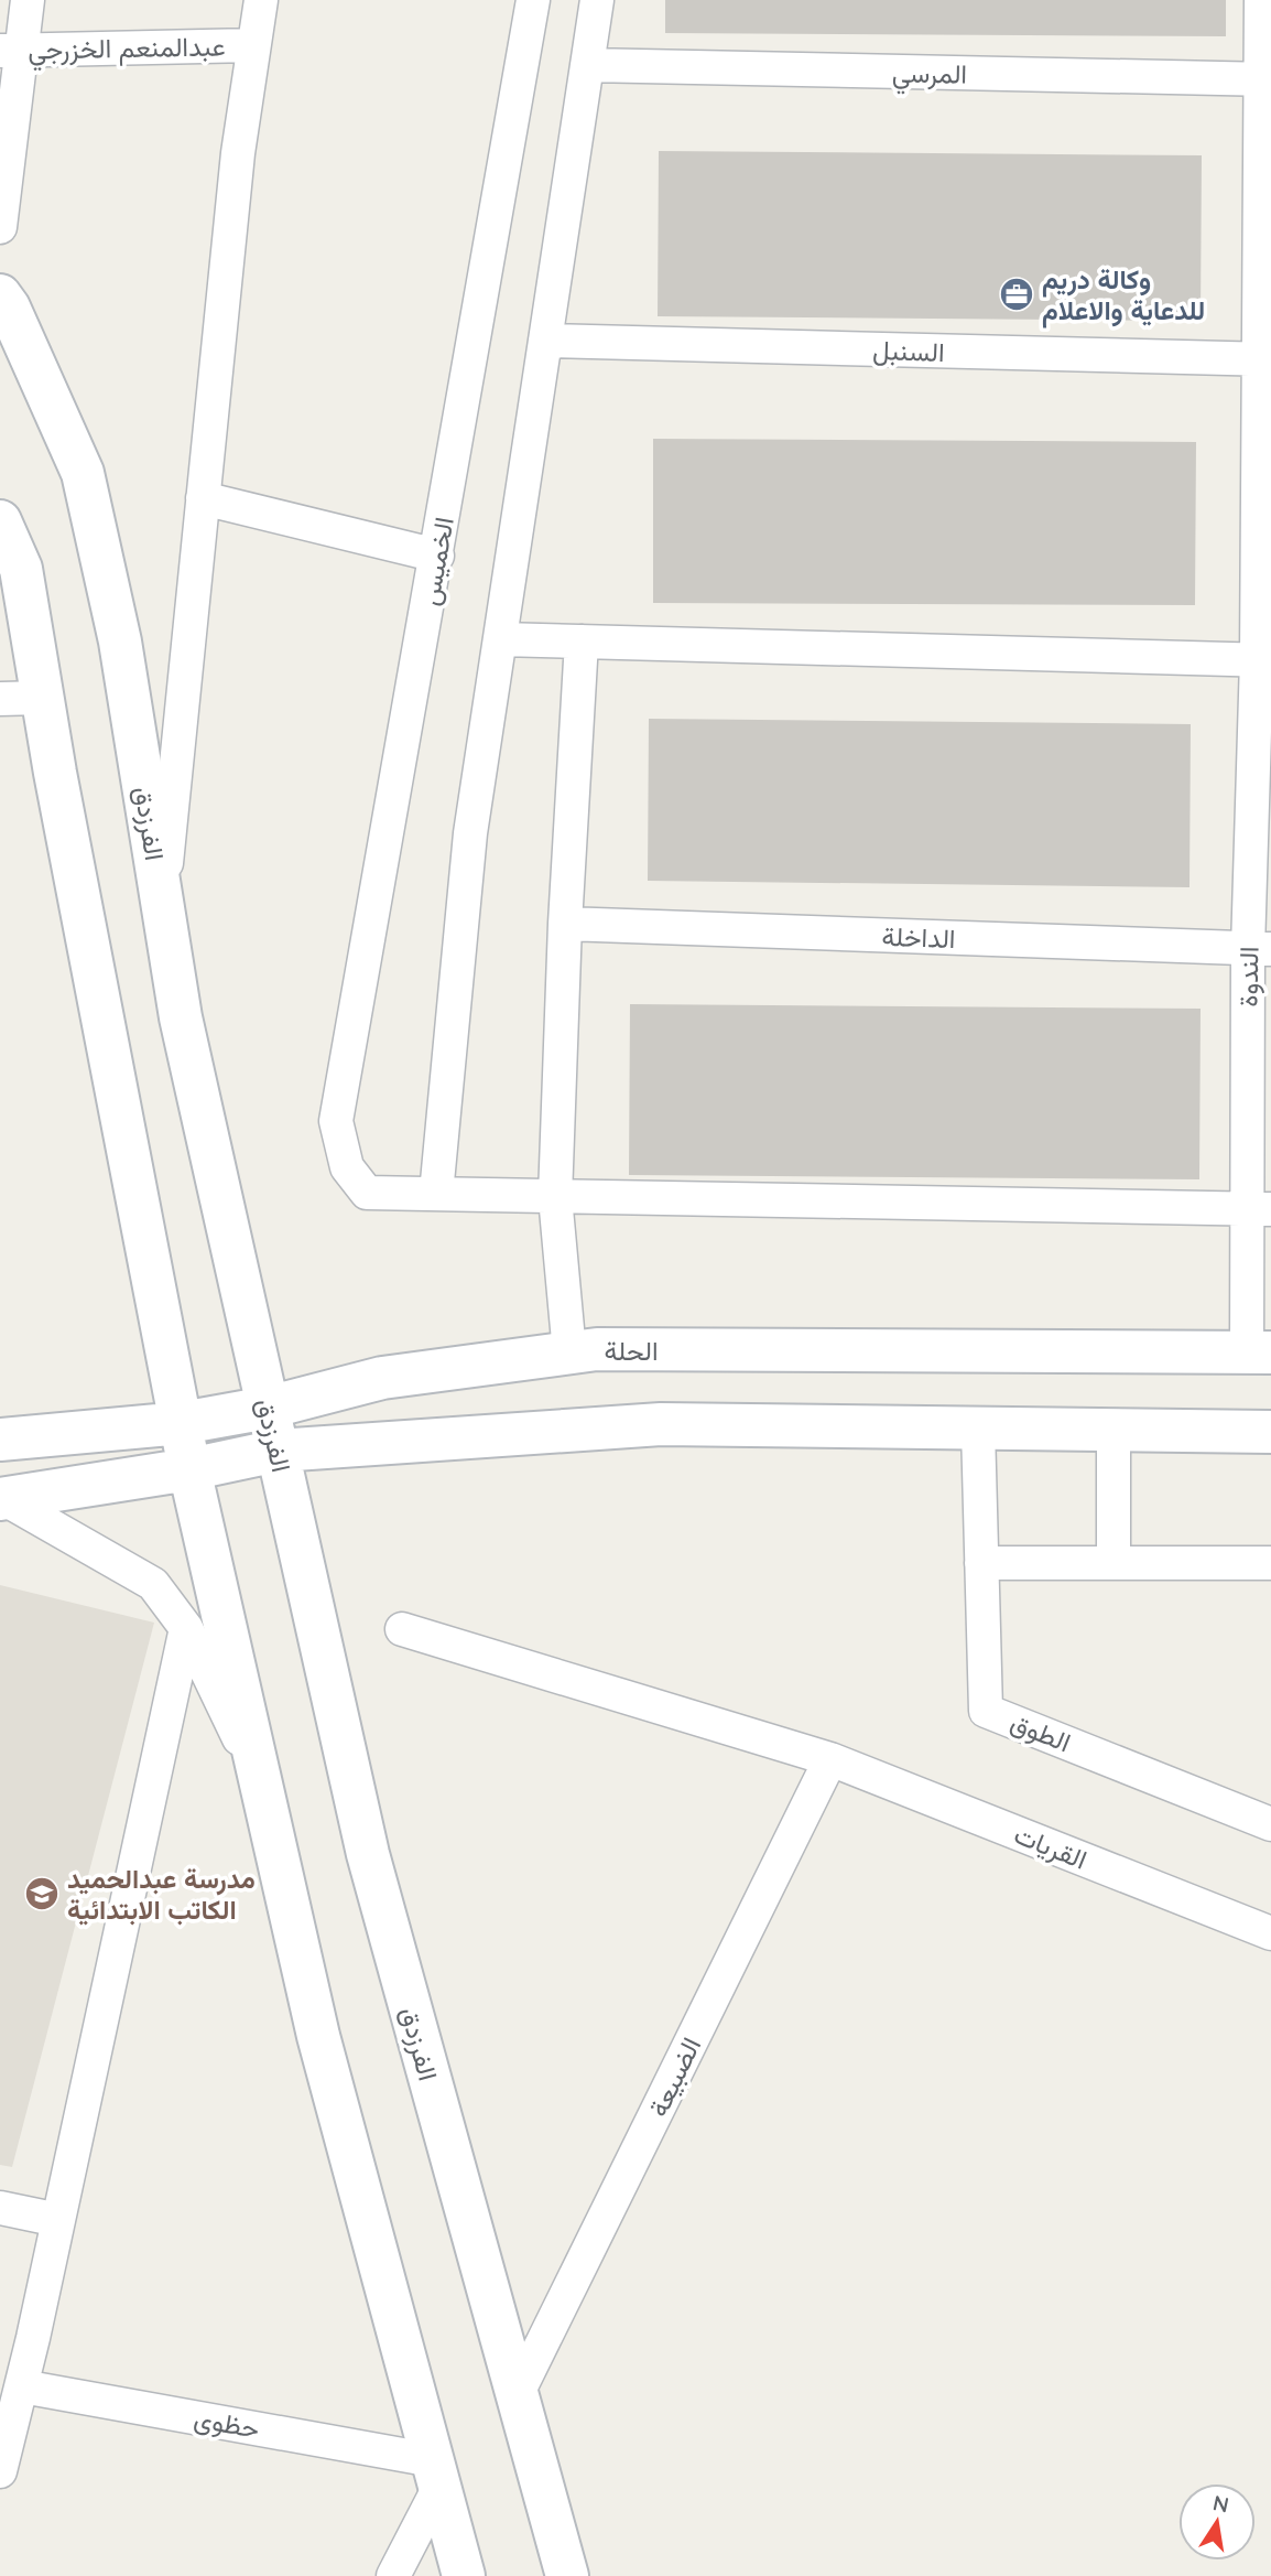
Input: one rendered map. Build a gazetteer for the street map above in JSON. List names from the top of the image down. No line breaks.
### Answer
{"streets":{"main road":["الفرزدق","الحلة"],"street":["عبدالمنعم الخزرجي","المرسي","السنبل","الخميس","الداخلة","الندوة","الطوق","القريات","الضبيعة","حظوى"]},"crossings":[["المرسي","الندوة"],["السنبل","الندوة"],["الفرزدق","الحلة"],["الفرزدق","الضبيعة"],["الداخلة","الندوة"],["الندوة","الحلة"],["القريات","الضبيعة"]],"places":{"office":["وكالة دريم للدعاية والاعلام"],"school or university":["مدرسة عبدالحميد الكاتب الابتدائية"]},"north":"top"}
